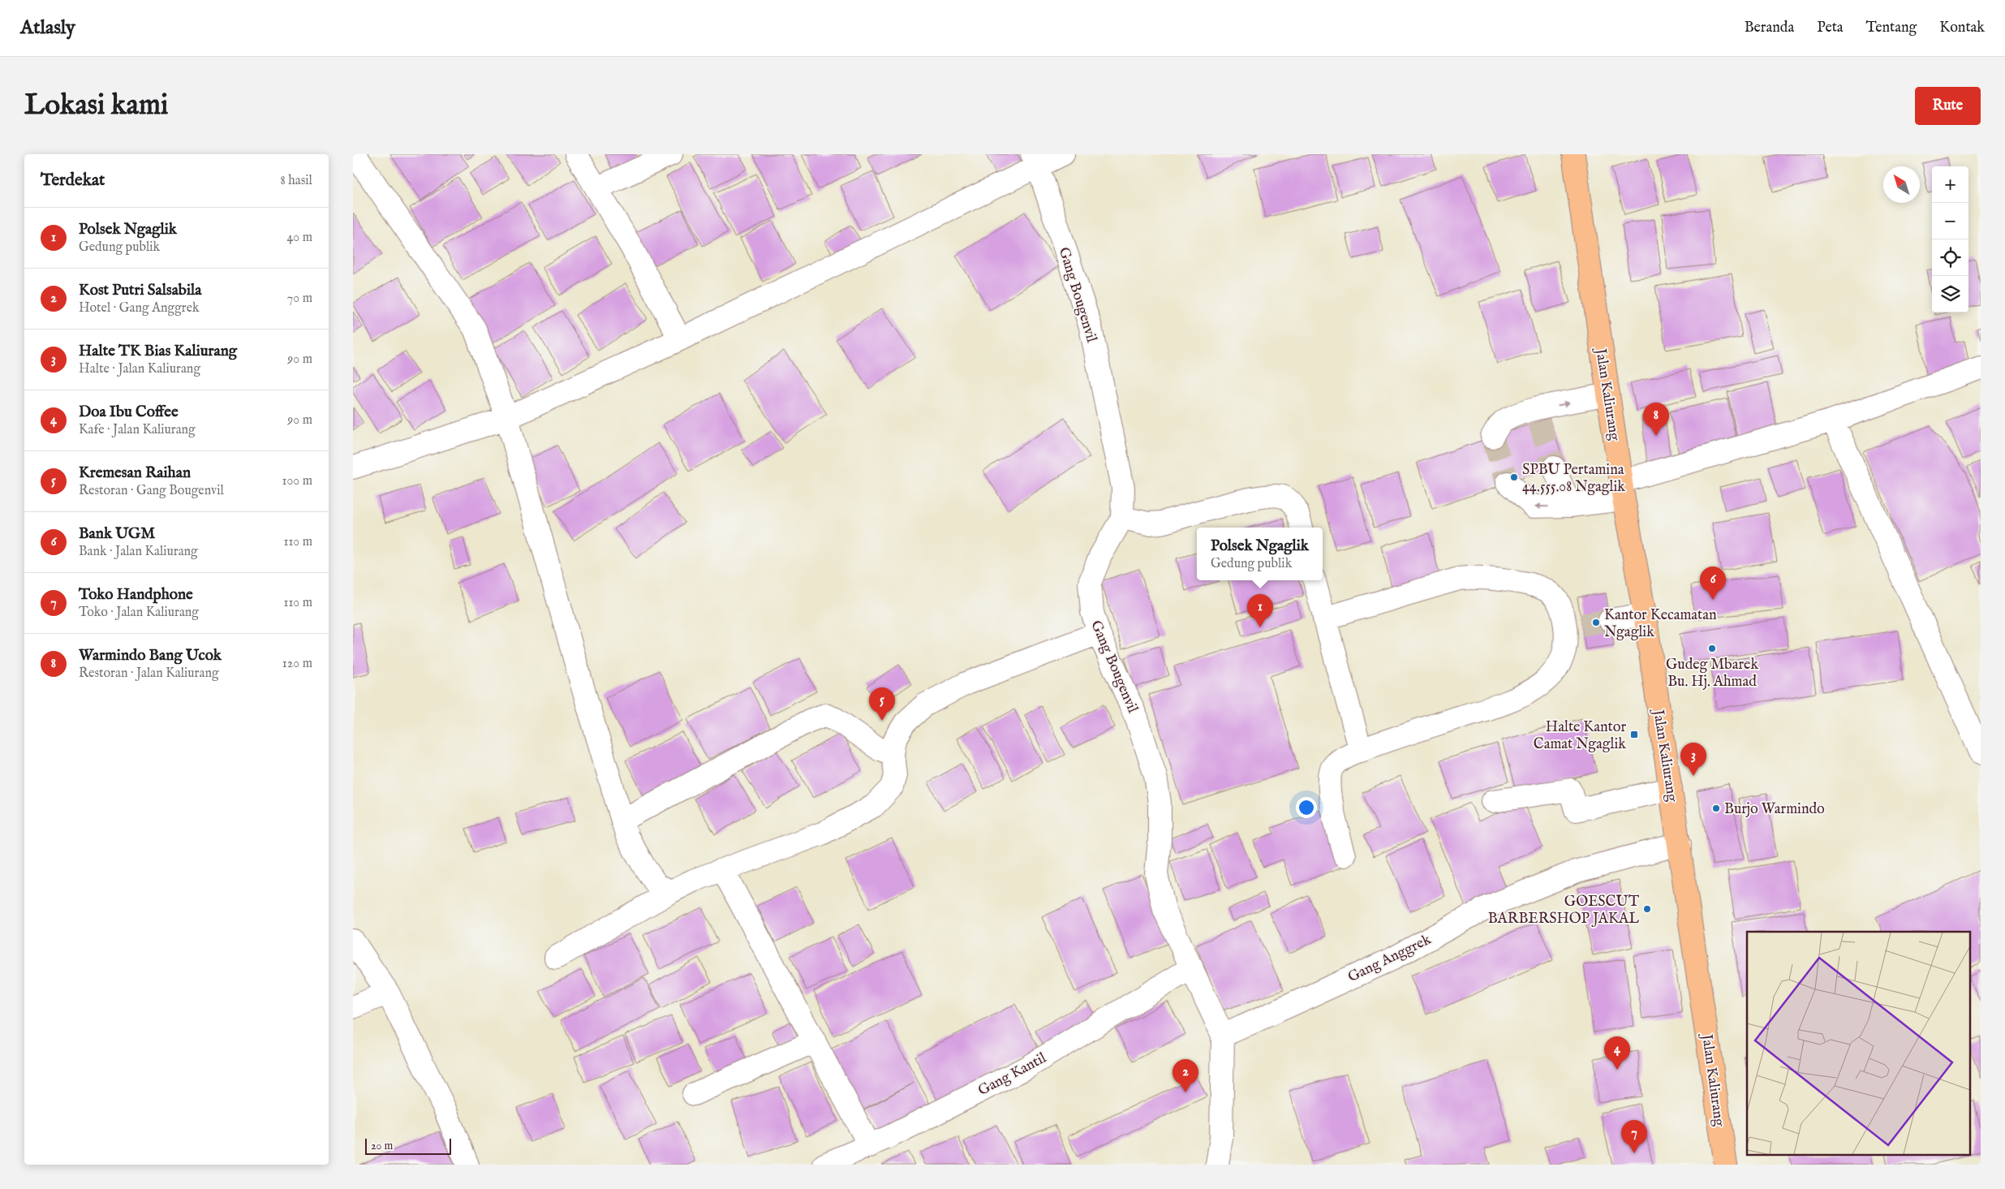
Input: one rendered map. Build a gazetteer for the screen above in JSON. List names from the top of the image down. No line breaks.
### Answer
{"streets":{"main road":["Jalan Kaliurang"],"street":["Gang Bougenvil","Gang Anggrek","Gang Kantil"]},"crossings":[["Gang Bougenvil","Gang Anggrek"],["Gang Bougenvil","Gang Kantil"],["Jalan Kaliurang","Gang Anggrek"]],"places":{"other":["SPBU Pertamina 44.555.08 Ngaglik","Kantor Kecamatan Ngaglik","Gudeg Mbarek Bu. Hj. Ahmad","Burjo Warmindo","GOESCUT BARBERSHOP JAKAL"],"transit":["Halte Kantor Camat Ngaglik"]},"scale_bar":"20 m","north":"top left","page":{"header":"Atlasly","nav":["Beranda","Peta","Tentang","Kontak"],"buttons":"Rute","title":"Lokasi kami","heading":["Terdekat","8 hasil"],"map_buttons":["+","−"],"list":[{"mark":"1","name":"Polsek Ngaglik","note":"Gedung publik","value":"40 m"},{"mark":"2","name":"Kost Putri Salsabila","note":"Hotel · Gang Anggrek","value":"70 m"},{"mark":"3","name":"Halte TK Bias Kaliurang","note":"Halte · Jalan Kaliurang","value":"90 m"},{"mark":"4","name":"Doa Ibu Coffee","note":"Kafe · Jalan Kaliurang","value":"90 m"},{"mark":"5","name":"Kremesan Raihan","note":"Restoran · Gang Bougenvil","value":"100 m"},{"mark":"6","name":"Bank UGM","note":"Bank · Jalan Kaliurang","value":"110 m"},{"mark":"7","name":"Toko Handphone","note":"Toko · Jalan Kaliurang","value":"110 m"},{"mark":"8","name":"Warmindo Bang Ucok","note":"Restoran · Jalan Kaliurang","value":"120 m"}],"pins":["8","6","1","5","3","4","2","7"],"popup":["Polsek Ngaglik","Gedung publik"],"scale":"20 m"}}
